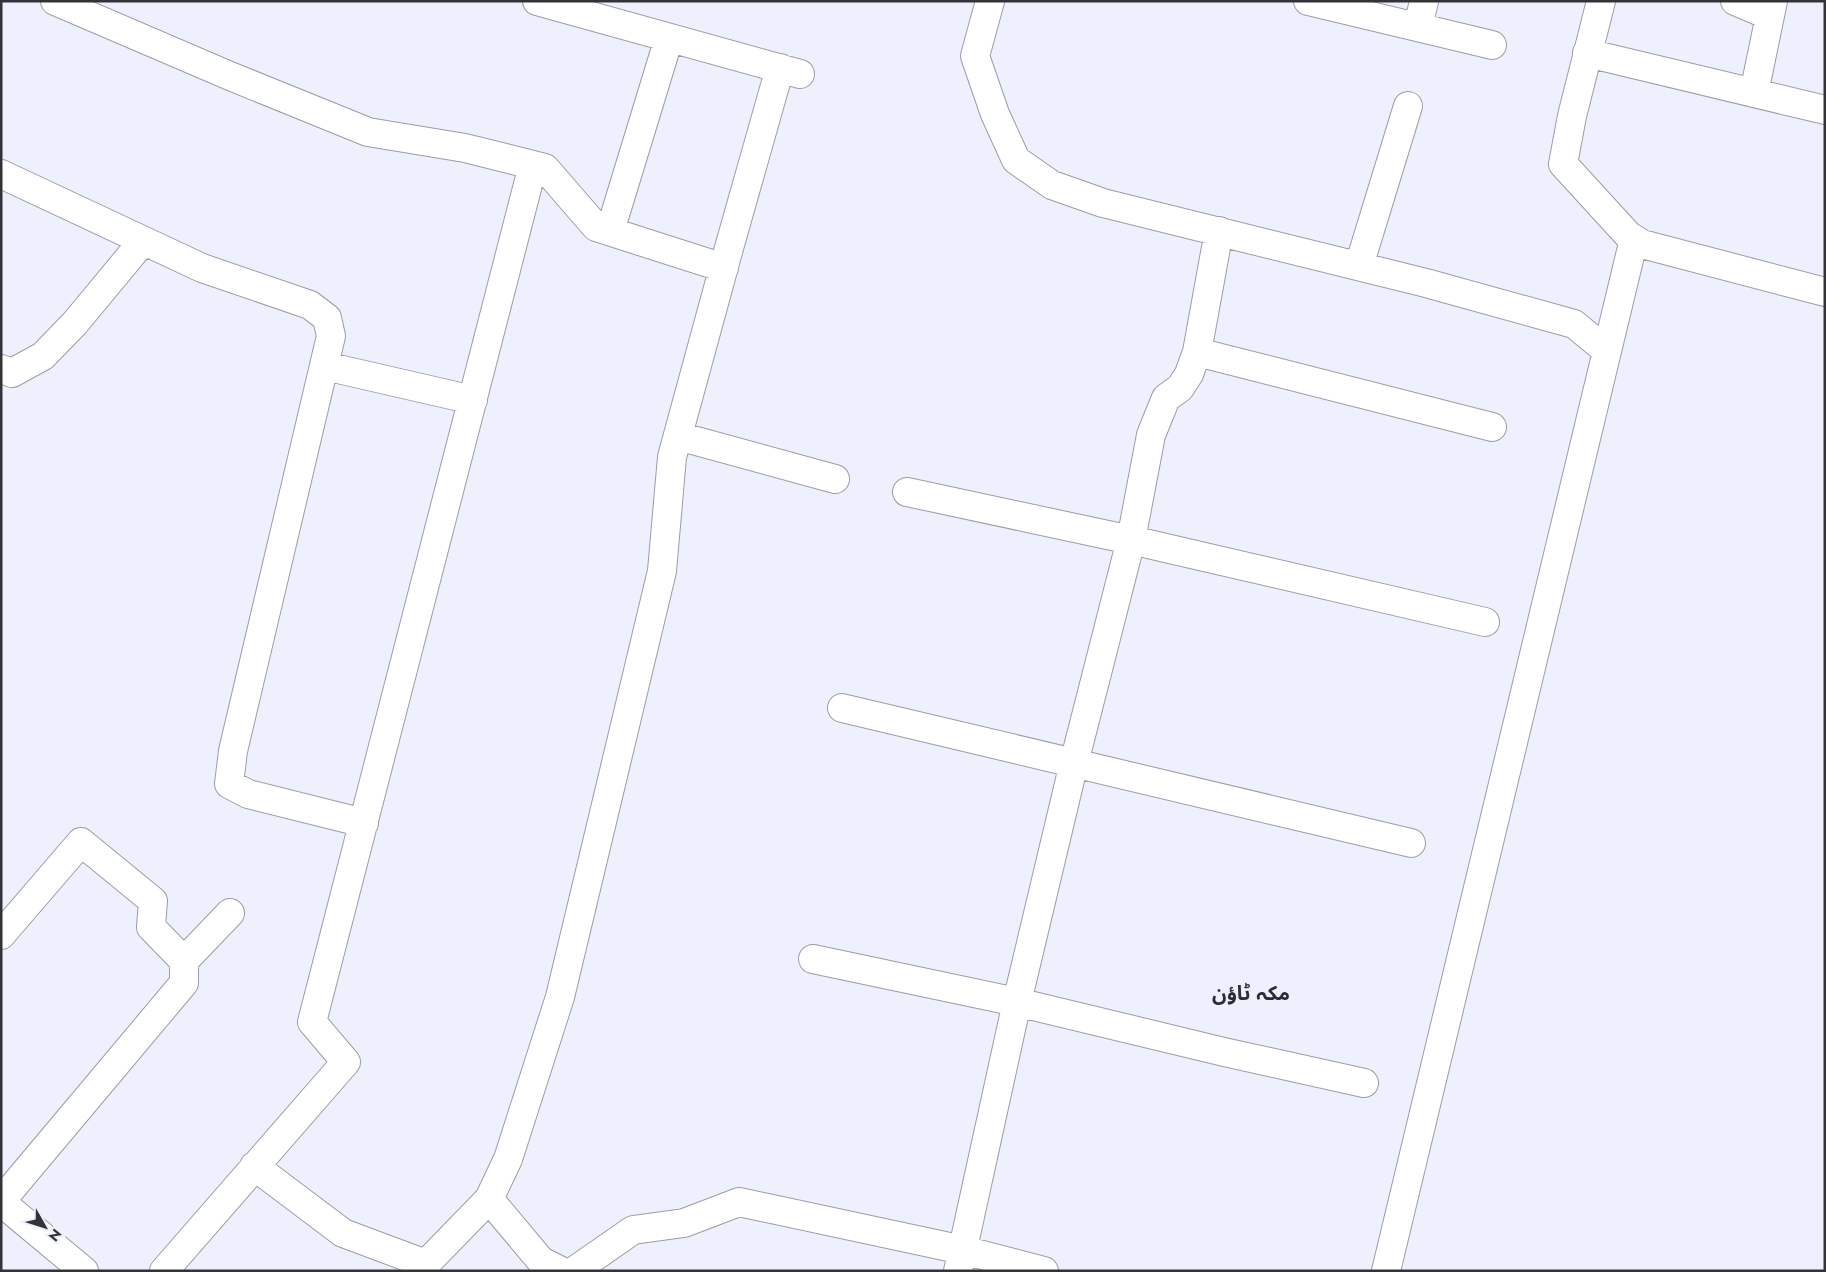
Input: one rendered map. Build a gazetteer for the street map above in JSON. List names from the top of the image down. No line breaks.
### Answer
{"districts":["مکہ ٹاؤن"],"north":"bottom right"}
